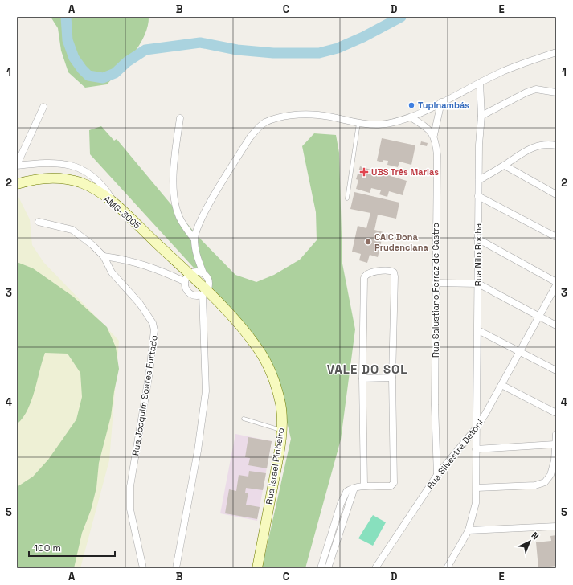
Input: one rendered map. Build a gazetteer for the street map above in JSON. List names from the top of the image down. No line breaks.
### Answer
{"streets":{"main road":["AMG-3005","Rua Israel Pinheiro"],"street":["Rua Nilo Rocha","Rua Salustiano Ferraz de Castro","Rua Joaquim Soares Furtado","Rua Silvestre Detoni"]},"crossings":[["AMG-3005","Rua Israel Pinheiro"],["Rua Nilo Rocha","Rua Silvestre Detoni"],["Rua Salustiano Ferraz de Castro","Rua Silvestre Detoni"]],"districts":["VALE DO SOL"],"places":{"other":["Tupinambás","CAIC Dona Prudenciana"],"health":["UBS Três Marias"]},"scale_bar":"100 m","north":"top right","grid":{"columns":["A","B","C","D","E"],"rows":["1","2","3","4","5"]}}
